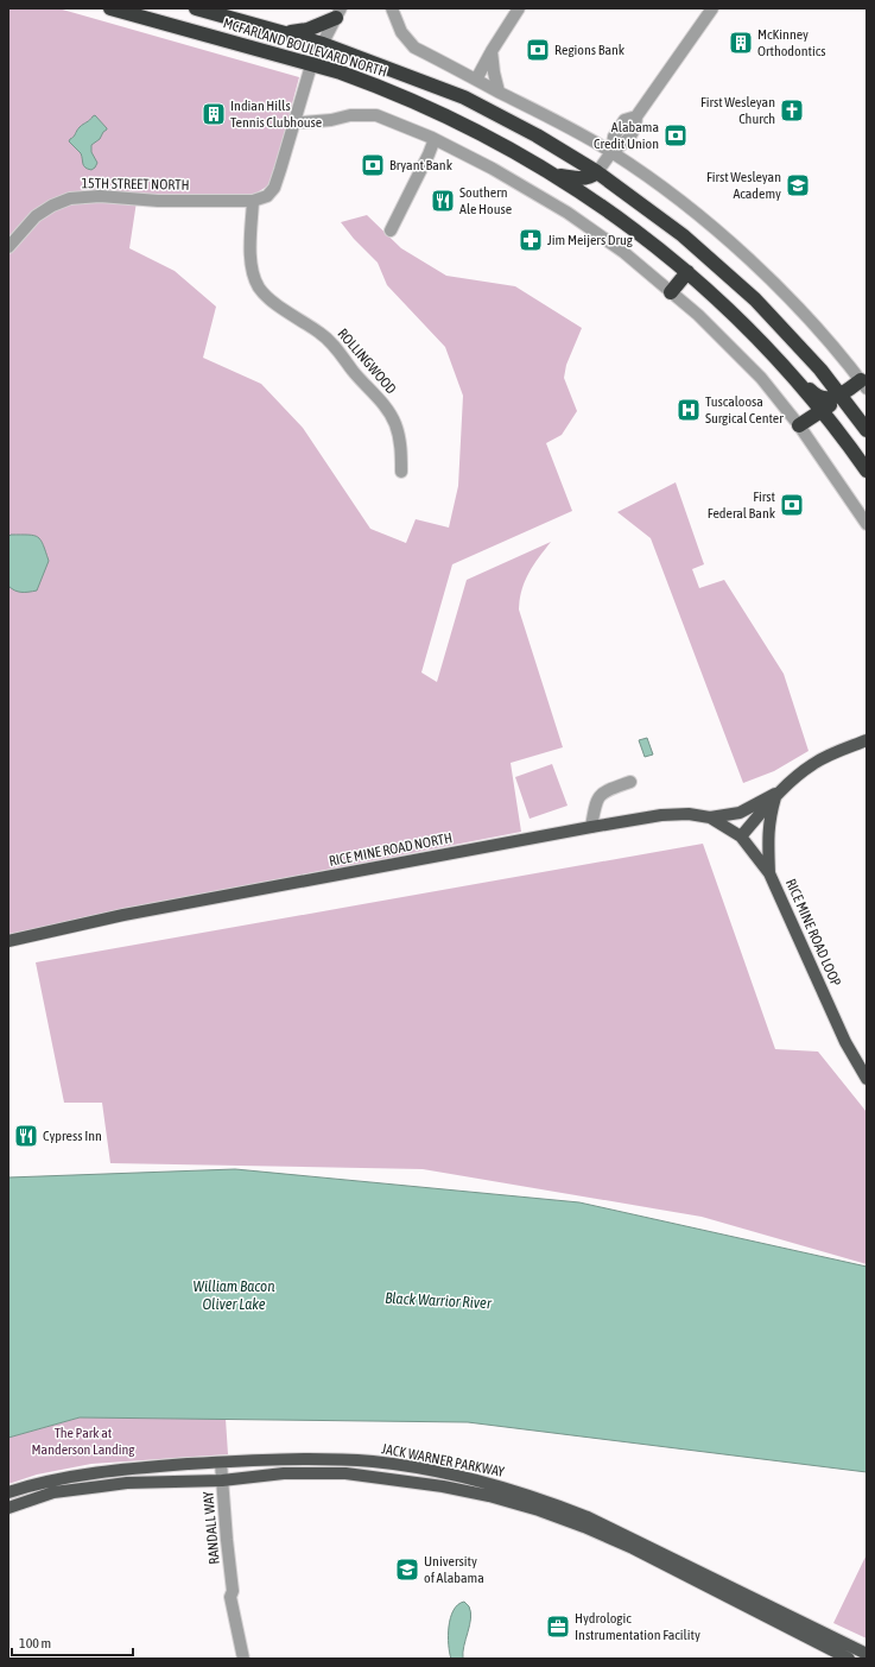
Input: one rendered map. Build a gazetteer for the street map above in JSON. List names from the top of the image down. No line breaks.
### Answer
{"streets":{"highway":["MCFARLAND BOULEVARD NORTH"],"main road":["RICE MINE ROAD NORTH","RICE MINE ROAD LOOP","JACK WARNER PARKWAY"],"street":["15TH STREET NORTH","ROLLINGWOOD","RANDALL WAY"]},"crossings":[["15TH STREET NORTH","ROLLINGWOOD"],["RICE MINE ROAD NORTH","RICE MINE ROAD LOOP"],["JACK WARNER PARKWAY","RANDALL WAY"]],"water":["William Bacon Oliver Lake","Black Warrior River"],"parks":["The Park at Manderson Landing"],"places":{"building":["McKinney Orthodontics","Indian Hills Tennis Clubhouse"],"bank":["Regions Bank","Alabama Credit Union","Bryant Bank","First Federal Bank"],"church":["First Wesleyan Church"],"school or university":["First Wesleyan Academy","University of Alabama"],"restaurant":["Southern Ale House","Cypress Inn"],"pharmacy":["Jim Meijers Drug"],"hospital":["Tuscaloosa Surgical Center"],"office":["Hydrologic Instrumentation Facility"]},"scale_bar":"100 m"}
